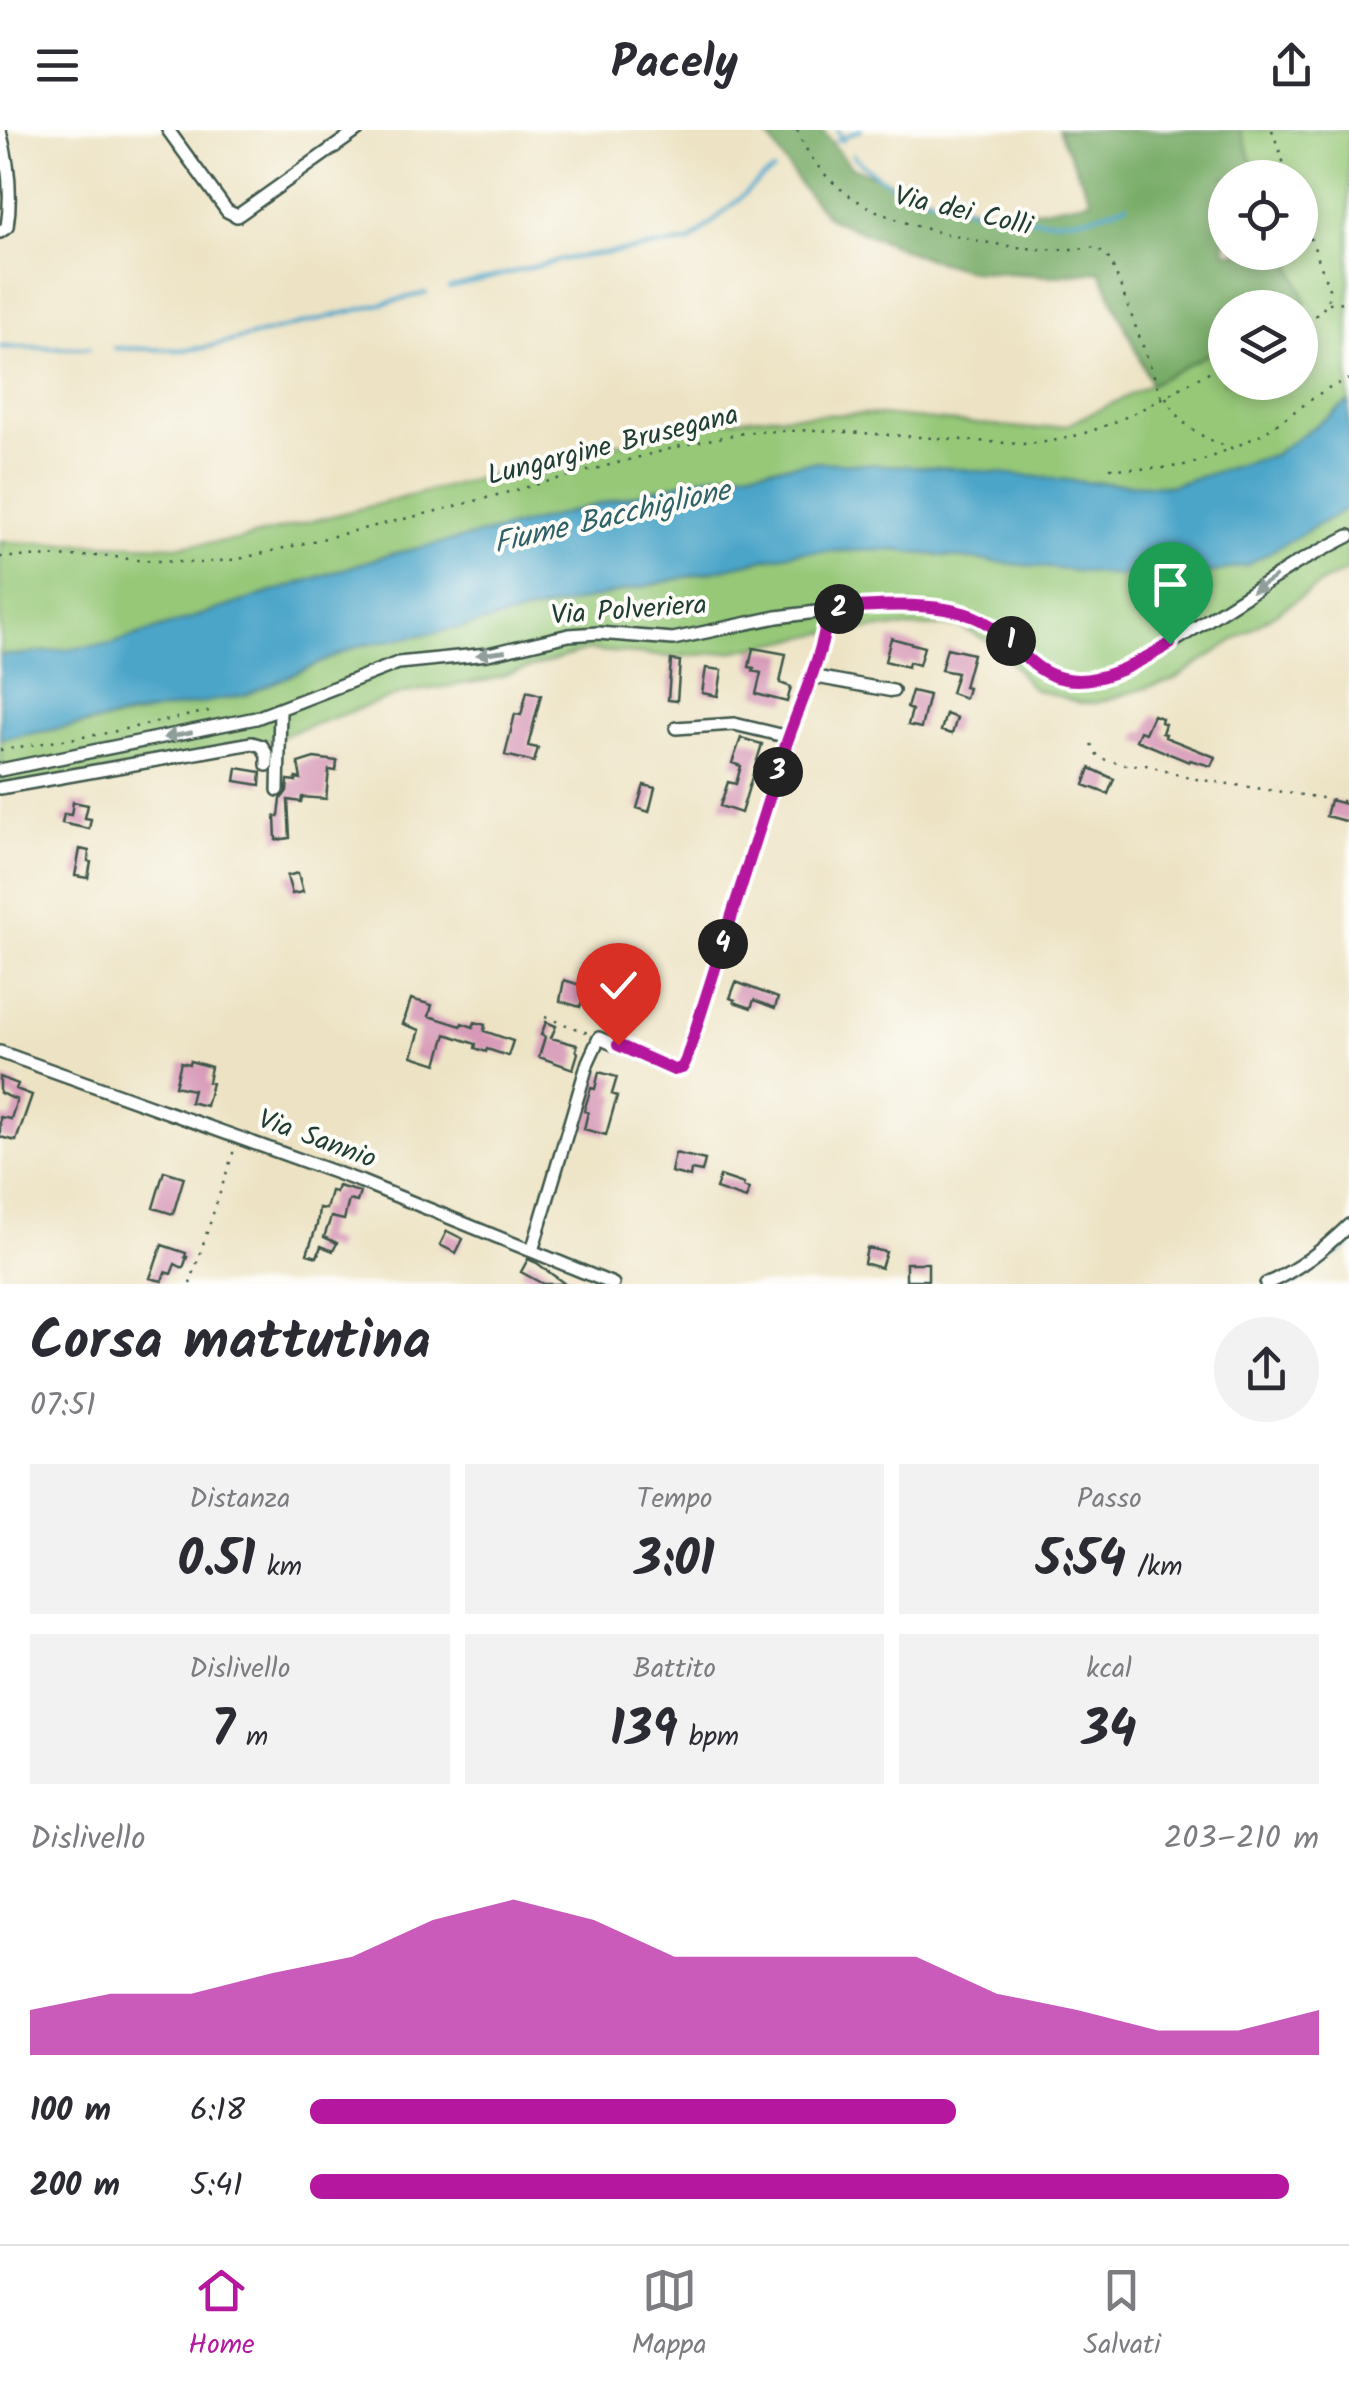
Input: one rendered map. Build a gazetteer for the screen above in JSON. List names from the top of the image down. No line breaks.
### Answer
{"streets":{"street":["Via Polveriera","Via Sannio"],"path":["Via dei Colli","Lungargine Brusegana"]},"crossings":[["Via dei Colli","Lungargine Brusegana"]],"water":["Fiume Bacchiglione"],"page":{"header":"Pacely","pins":["2","1","3","4"],"heading":["Corsa mattutina","07:51"],"stats":[["Distanza","0.51 km"],["Tempo","3:01"],["Passo","5:54 /km"],["Dislivello","7 m"],["Battito","139 bpm"],["kcal","34"]],"chart":["Dislivello","203–210 m"],"list":[{"name":"100 m","note":"6:18"},{"name":"200 m","note":"5:41"}],"tabs":["Home","Mappa","Salvati"]}}
